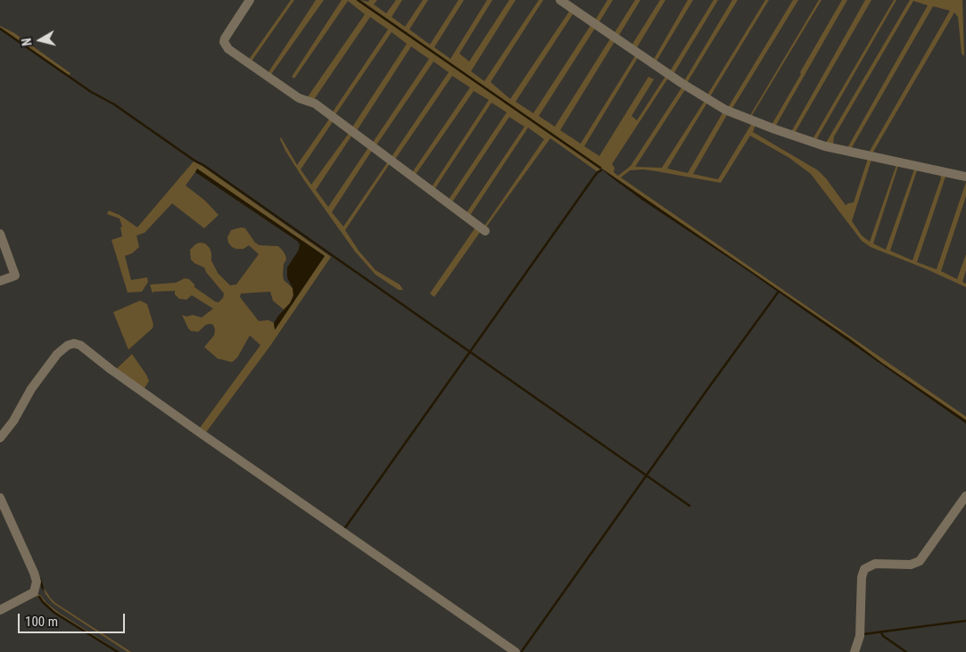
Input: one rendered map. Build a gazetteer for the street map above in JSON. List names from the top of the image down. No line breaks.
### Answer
{"scale_bar":"100 m","north":"left"}
